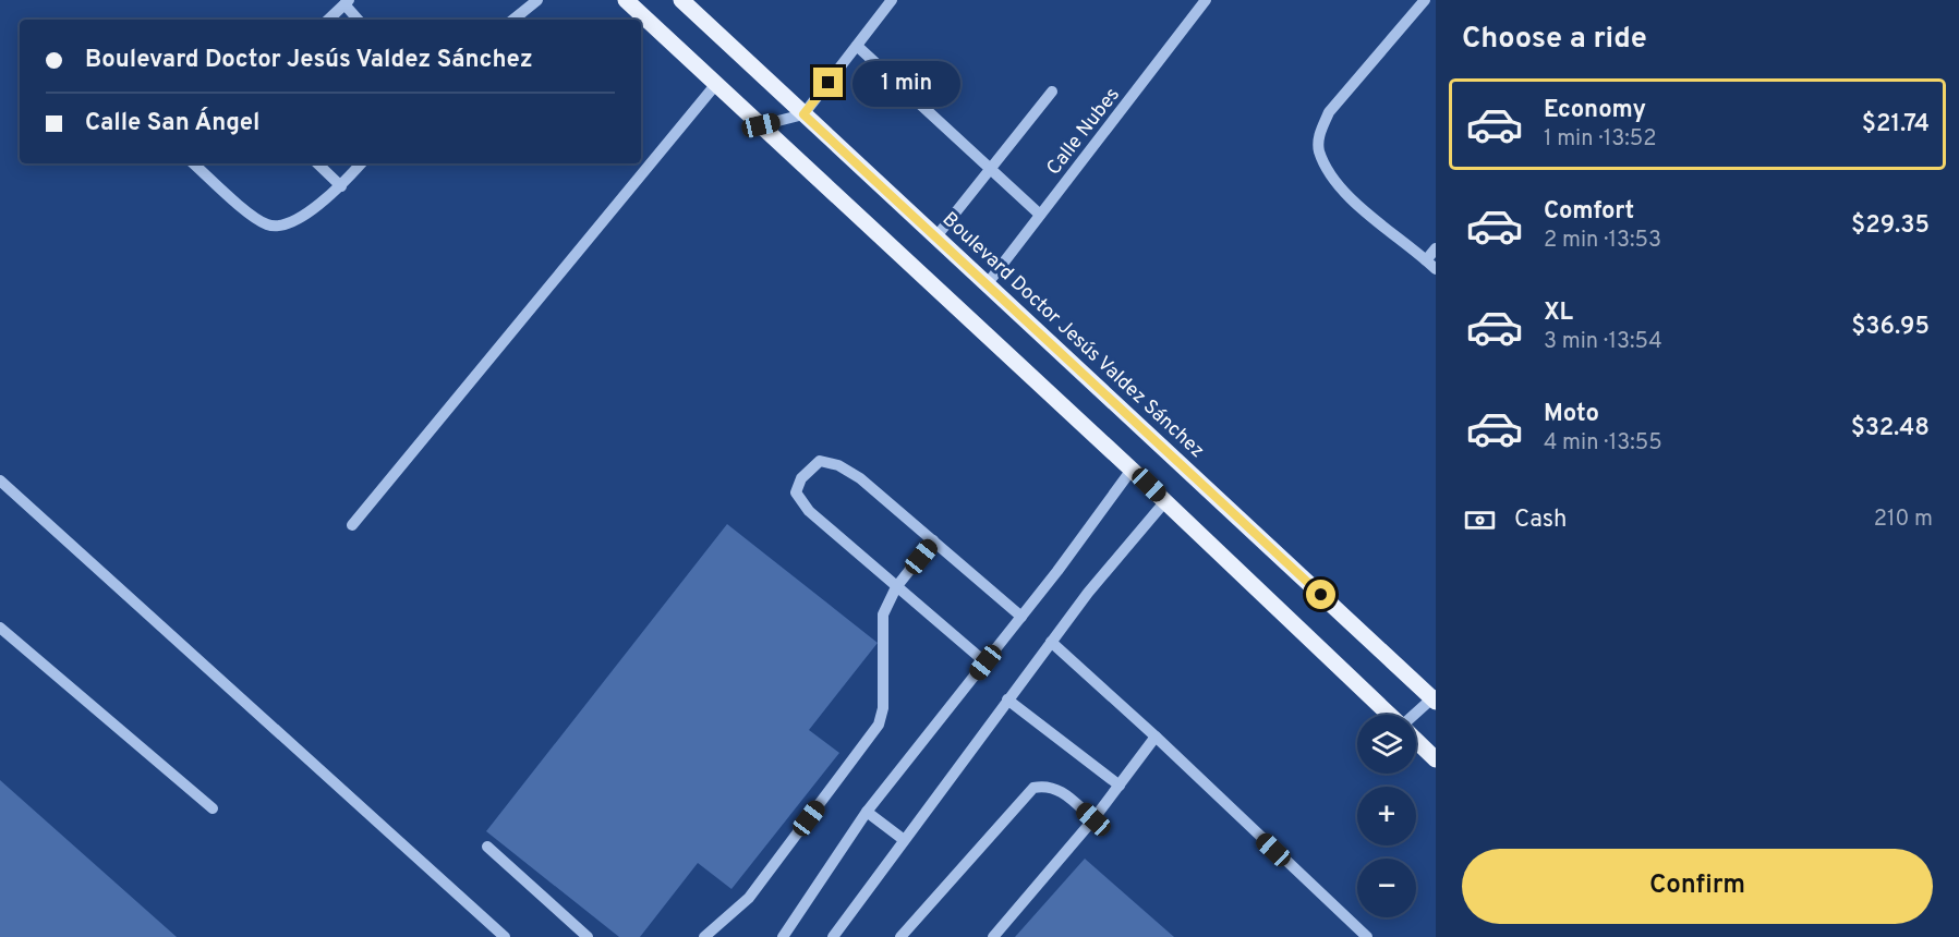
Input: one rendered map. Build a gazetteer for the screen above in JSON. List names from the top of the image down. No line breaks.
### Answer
{"streets":{"main road":["Boulevard Doctor Jesús Valdez Sánchez"],"street":["Calle Nubes"]},"crossings":[["Calle Nubes","Boulevard Doctor Jesús Valdez Sánchez"]],"page":{"heading":"Choose a ride","banner":["Boulevard Doctor Jesús Valdez Sánchez","Calle San Ángel"],"bubble":"1 min","list":[{"name":"Economy","note":"1 min · 13:52","value":"$21.74"},{"name":"Comfort","note":"2 min · 13:53","value":"$29.35"},{"name":"XL","note":"3 min · 13:54","value":"$36.95"},{"name":"Moto","note":"4 min · 13:55","value":"$32.48"}],"pay":["Cash","210 m"],"map_buttons":["+","−"],"buttons":"Confirm"}}
